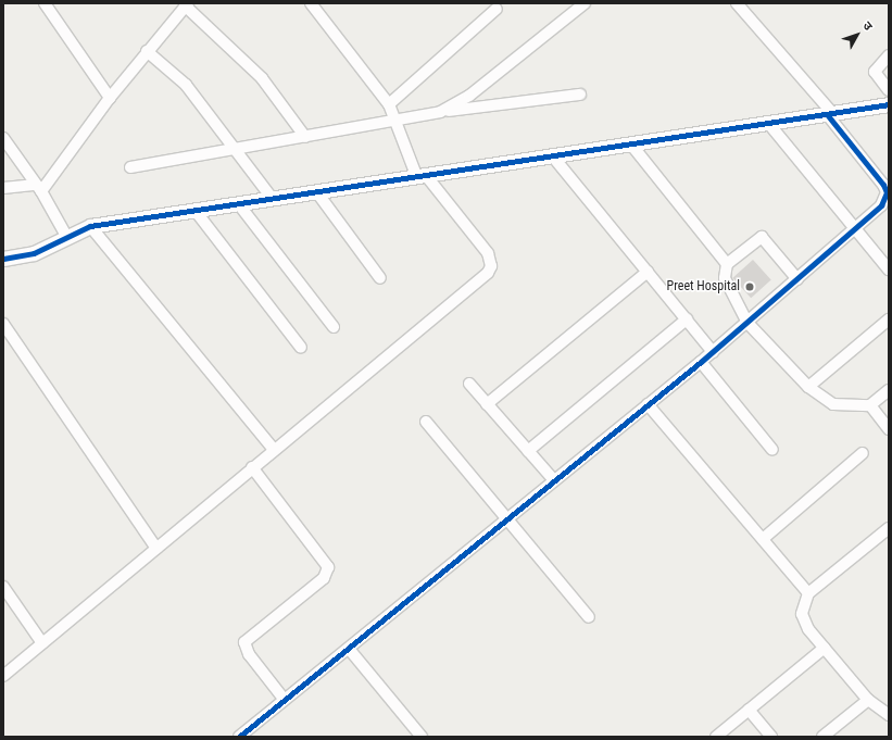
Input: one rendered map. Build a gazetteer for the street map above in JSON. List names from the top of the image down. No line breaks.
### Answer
{"places":["Preet Hospital"],"north":"top right"}
